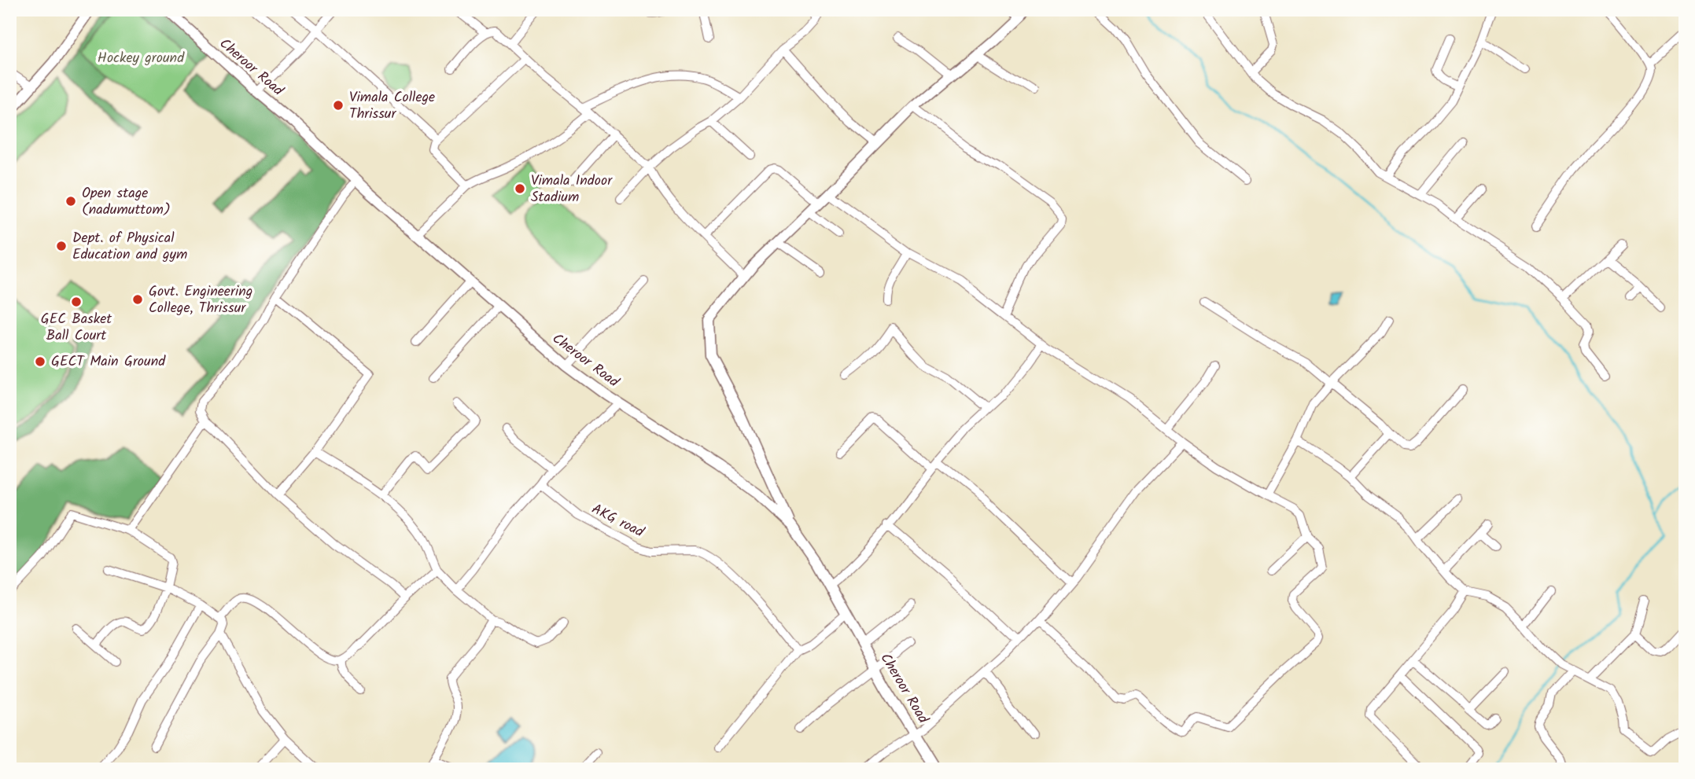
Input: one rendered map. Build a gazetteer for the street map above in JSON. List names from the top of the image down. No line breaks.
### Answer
{"streets":{"main road":["Cheroor Road"],"street":["AKG road"]},"parks":["Hockey ground"],"places":["Vimala College Thrissur","Vimala Indoor Stadium","Open stage (nadumuttom)","Dept. of Physical Education and gym","Govt. Engineering College, Thrissur","GEC Basket Ball Court","GECT Main Ground"]}
